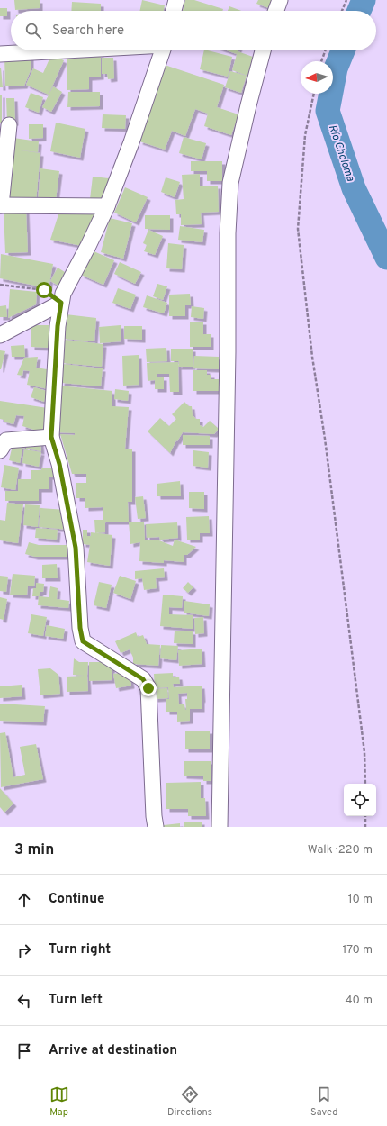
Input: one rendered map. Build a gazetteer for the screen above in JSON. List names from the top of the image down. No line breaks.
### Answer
{"water":["Río Choloma"],"north":"left","page":{"search":"Search here","heading":["3 min","Walk · 220 m"],"list":[["Continue","10 m"],["Turn right","170 m"],["Turn left","40 m"],"Arrive at destination"],"nav":["Map","Directions","Saved"]}}
